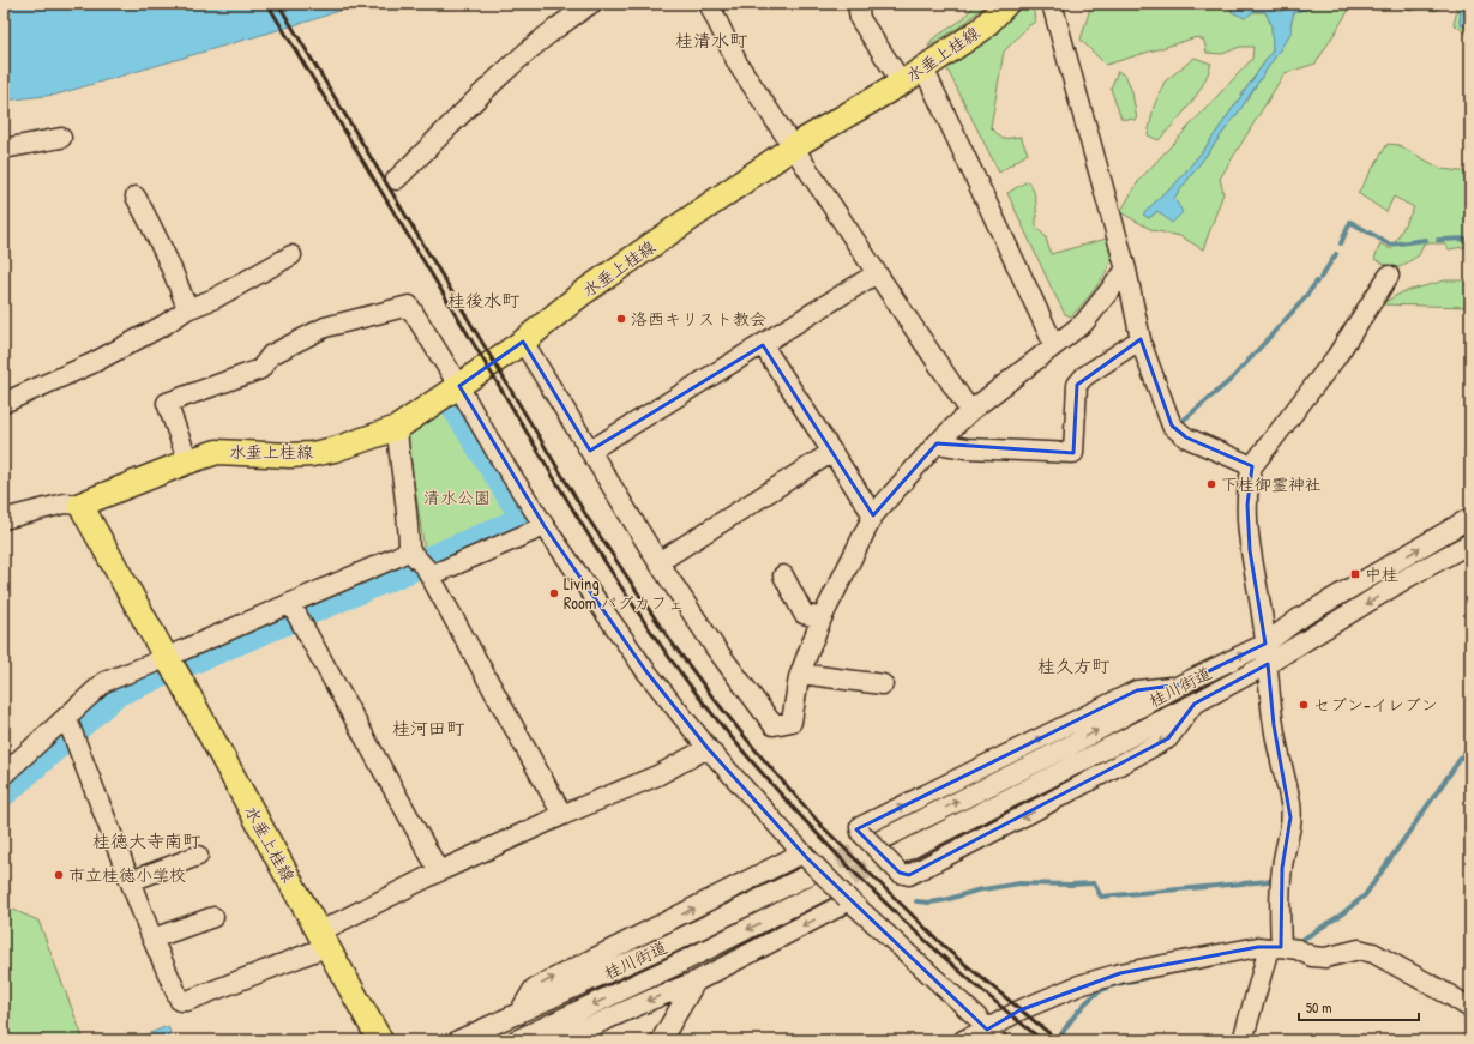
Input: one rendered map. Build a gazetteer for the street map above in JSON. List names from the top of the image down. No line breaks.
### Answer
{"streets":{"main road":["水垂上桂線"],"street":["桂川街道"]},"districts":["桂清水町","桂後水町","桂久方町","桂河田町","桂徳大寺南町"],"parks":["清水公園"],"places":{"other":["洛西キリスト教会","下桂御霊神社","Living Room パグカフェ","セブン-イレブン","市立桂徳小学校"],"transit":["中桂"]},"scale_bar":"50 m"}
